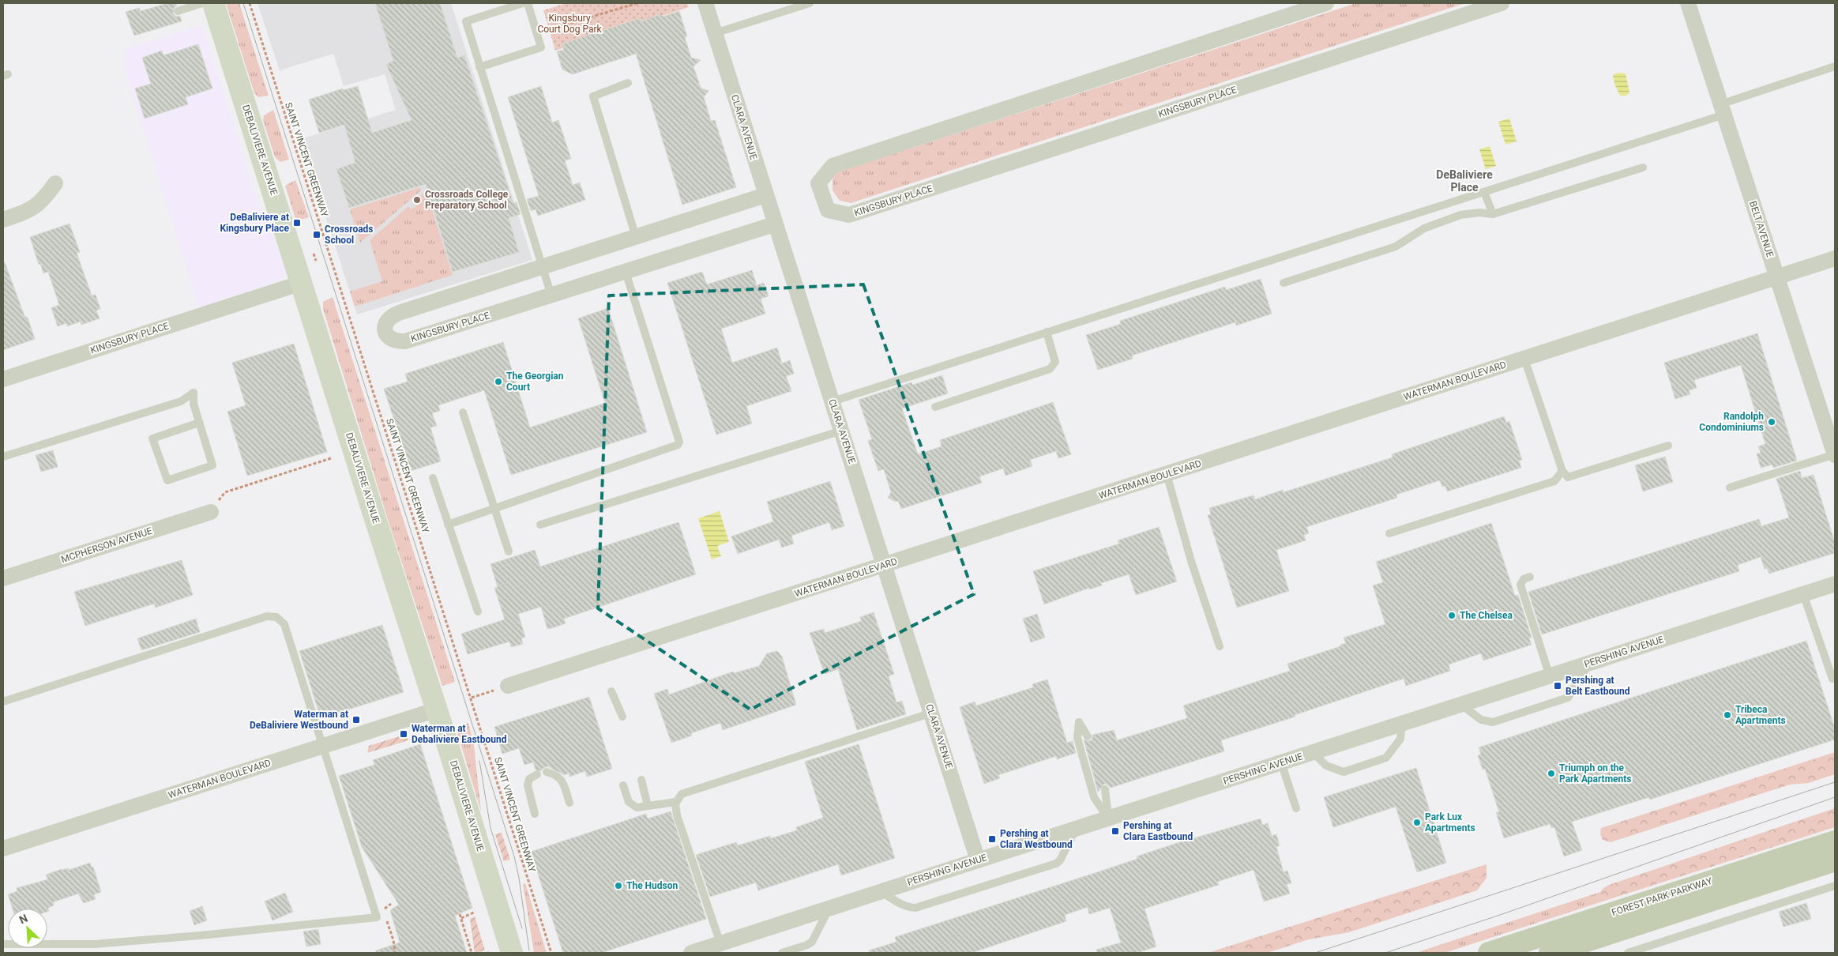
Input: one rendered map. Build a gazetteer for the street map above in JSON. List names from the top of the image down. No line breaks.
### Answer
{"streets":{"main road":["DEBALIVIERE AVENUE","FOREST PARK PARKWAY"],"street":["KINGSBURY PLACE","CLARA AVENUE","BELT AVENUE","WATERMAN BOULEVARD","MCPHERSON AVENUE","PERSHING AVENUE"],"path":["SAINT VINCENT GREENWAY"]},"crossings":[["KINGSBURY PLACE","CLARA AVENUE"],["KINGSBURY PLACE","DEBALIVIERE AVENUE"],["CLARA AVENUE","WATERMAN BOULEVARD"],["CLARA AVENUE","PERSHING AVENUE"],["DEBALIVIERE AVENUE","WATERMAN BOULEVARD"],["BELT AVENUE","WATERMAN BOULEVARD"]],"districts":["DeBaliviere Place"],"parks":["Kingsbury Court Dog Park"],"places":{"other":["Crossroads College Preparatory School","The Georgian Court","Randolph Condominiums","The Chelsea","Tribeca Apartments","Triumph on the Park Apartments","Park Lux Apartments","The Hudson"],"transit":["DeBaliviere at Kingsbury Place","Crossroads School","Pershing at Belt Eastbound","Waterman at DeBaliviere Westbound","Waterman at Debaliviere Eastbound","Pershing at Clara Eastbound","Pershing at Clara Westbound"]},"north":"top left"}
